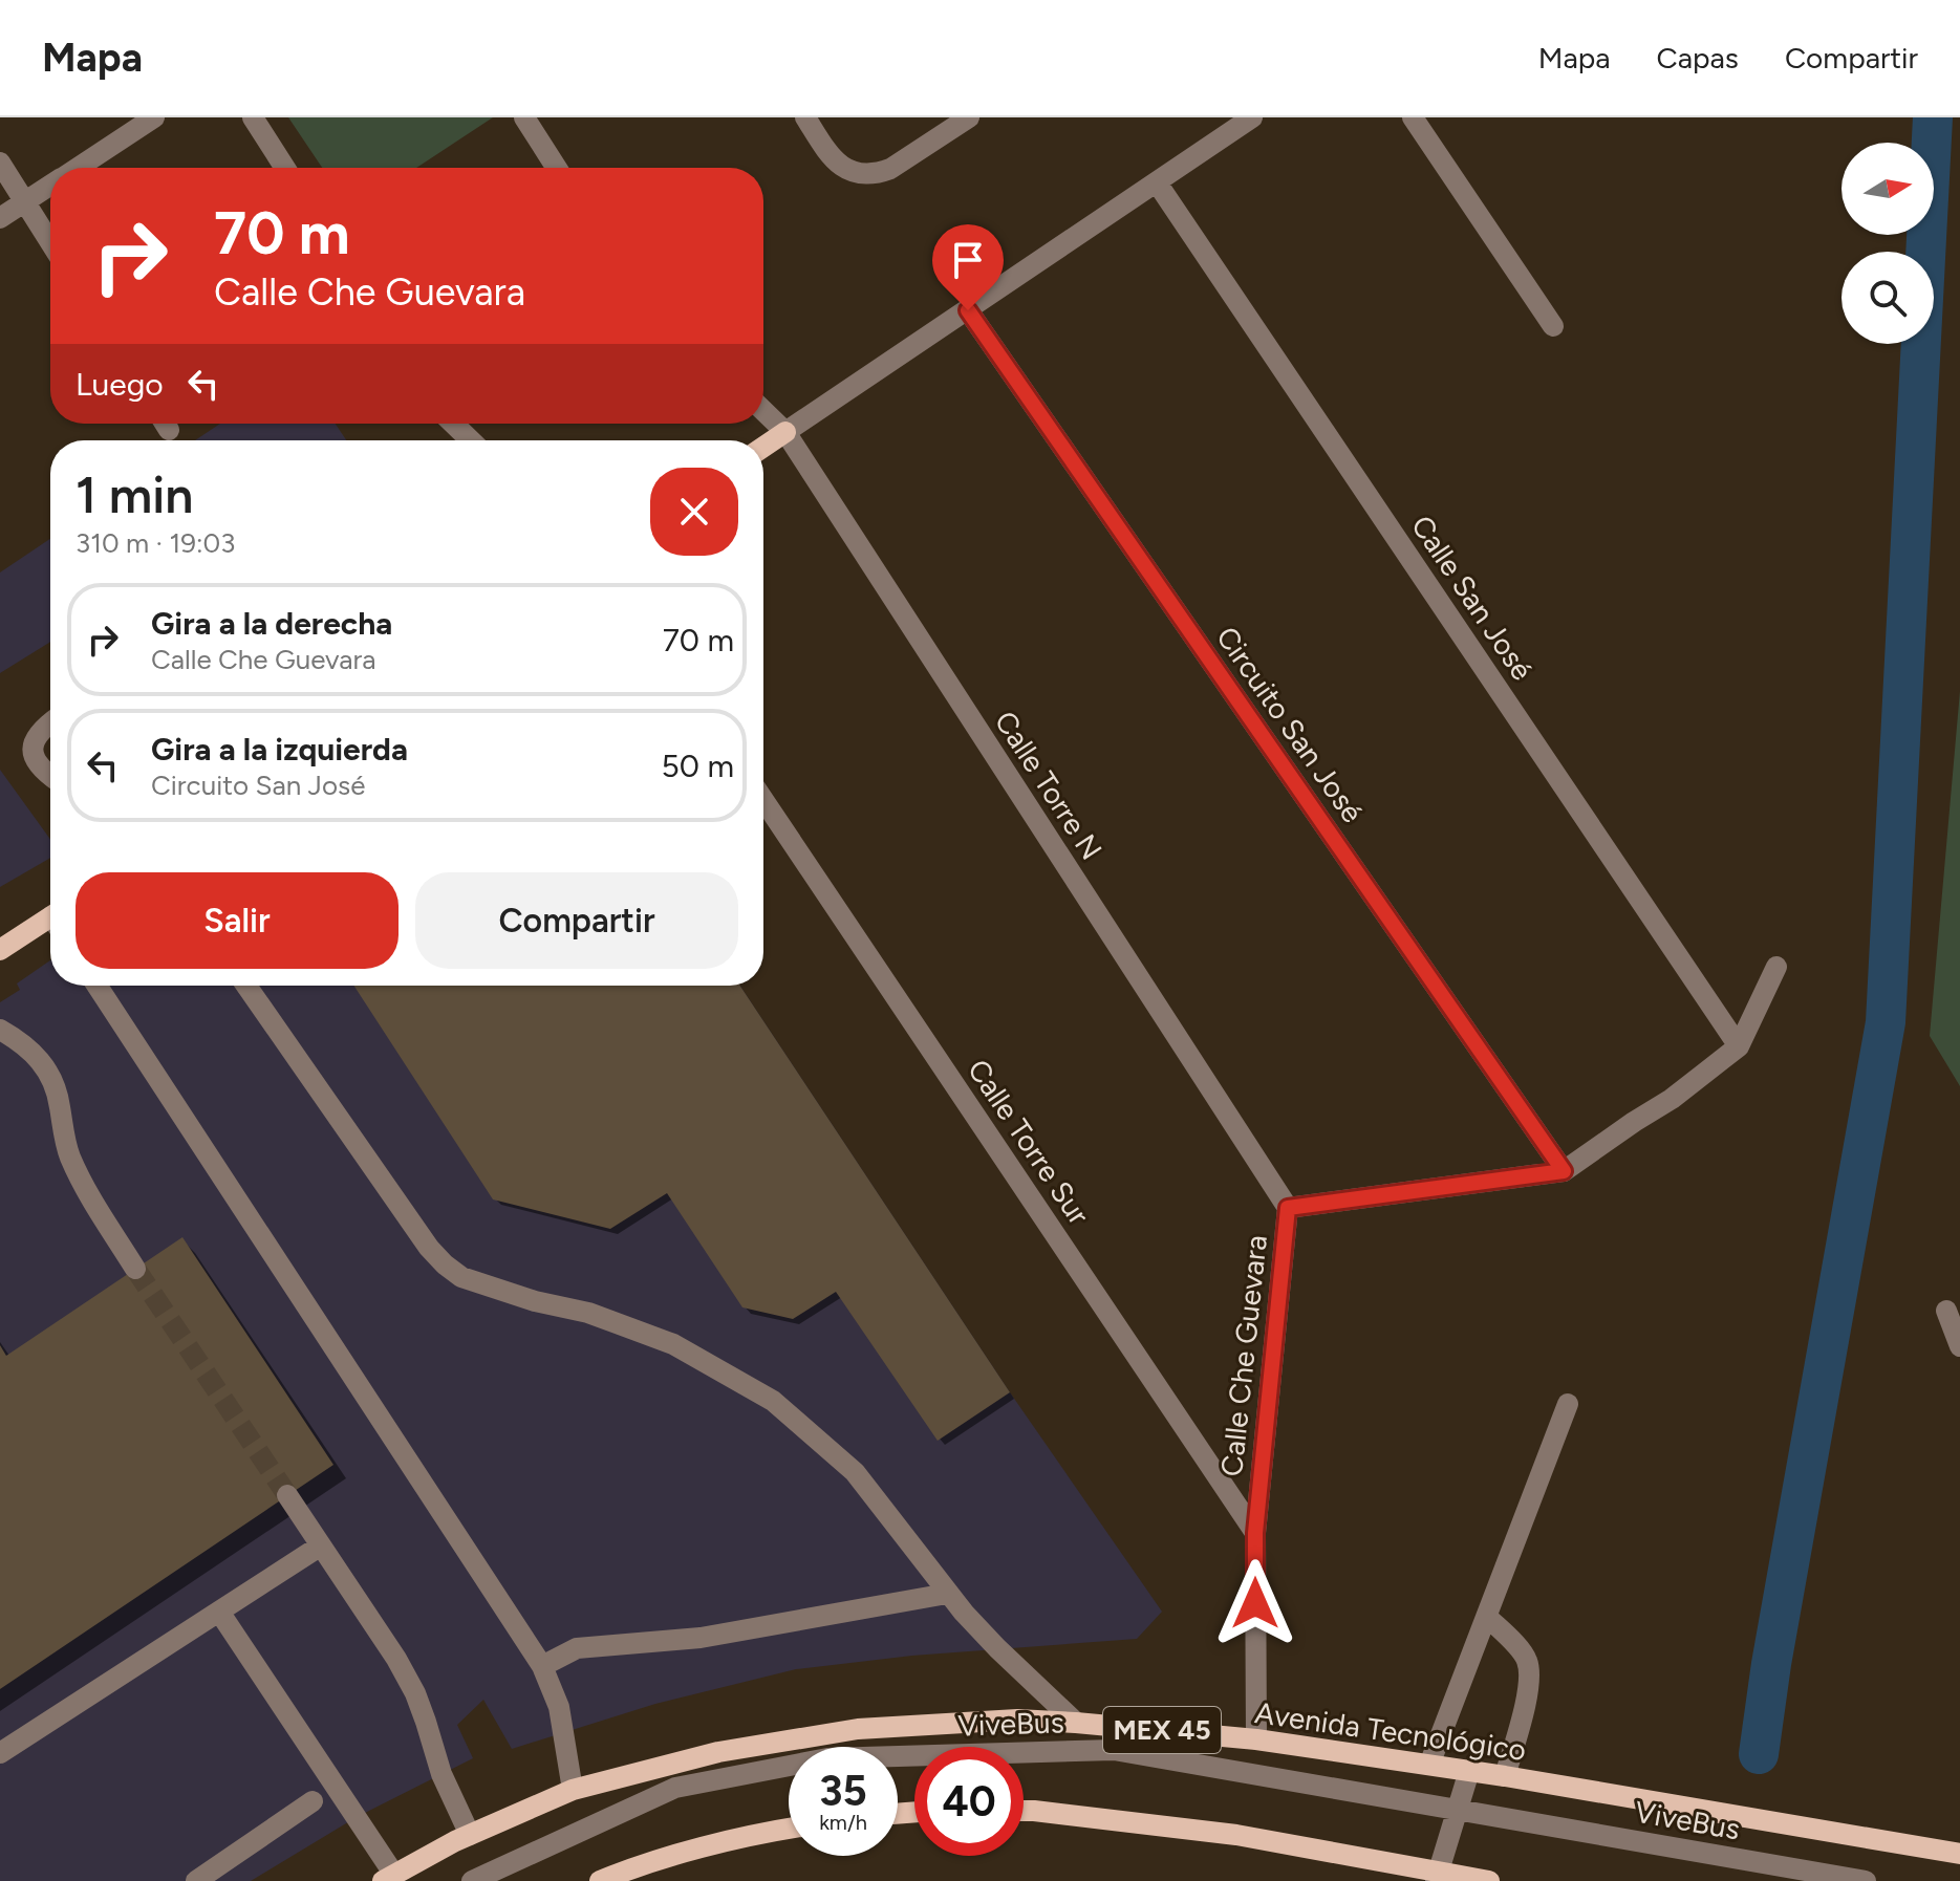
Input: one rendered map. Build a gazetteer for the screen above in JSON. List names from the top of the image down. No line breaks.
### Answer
{"streets":{"main road":["MEX 45","Avenida Tecnológico"],"street":["Calle San José","Circuito San José","Calle Torre N","Calle Torre Sur","Calle Che Guevara","ViveBus"]},"crossings":[["Calle San José","Calle Che Guevara"],["Circuito San José","Calle Che Guevara"],["Calle Torre N","Calle Che Guevara"],["Calle Torre Sur","Calle Che Guevara"],["Calle Che Guevara","Avenida Tecnológico"]],"north":"right","page":{"header":"Mapa","nav":["Mapa","Capas","Compartir"],"turn":["70 m","Calle Che Guevara"],"then":"Luego","heading":["1 min","310 m · 19:03"],"list":[{"name":"Gira a la derecha","note":"Calle Che Guevara","value":"70 m"},{"name":"Gira a la izquierda","note":"Circuito San José","value":"50 m"}],"buttons":["Salir","Compartir"],"speed":"35 km/h","limit":"40"}}
